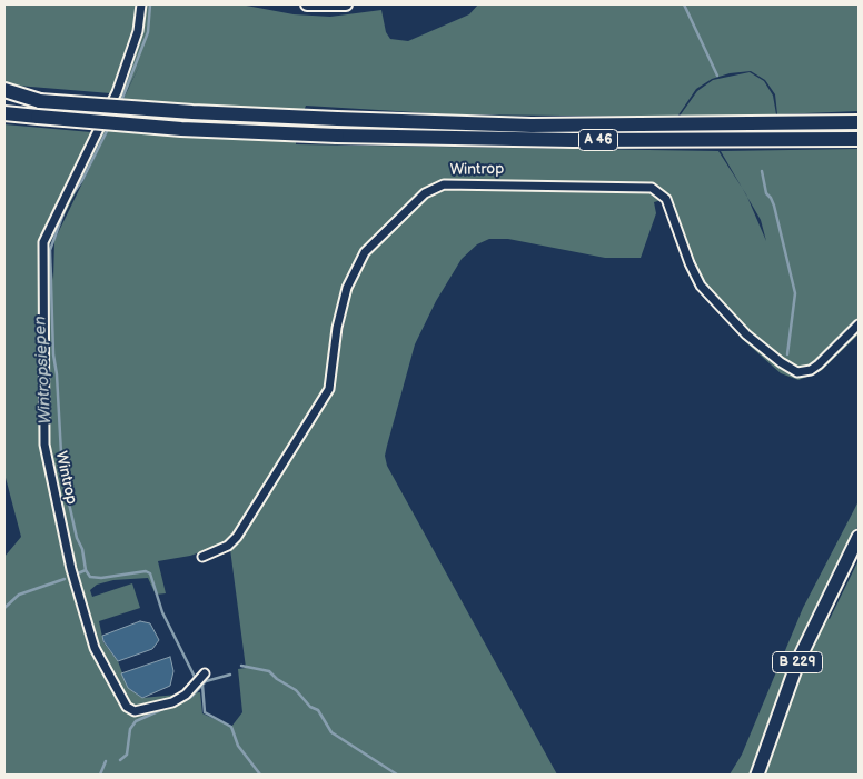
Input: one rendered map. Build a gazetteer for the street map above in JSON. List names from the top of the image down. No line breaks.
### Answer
{"streets":{"highway":["A 46"],"main road":["B 229"],"street":["Wintrop"]},"water":["Wintropsiepen"]}
